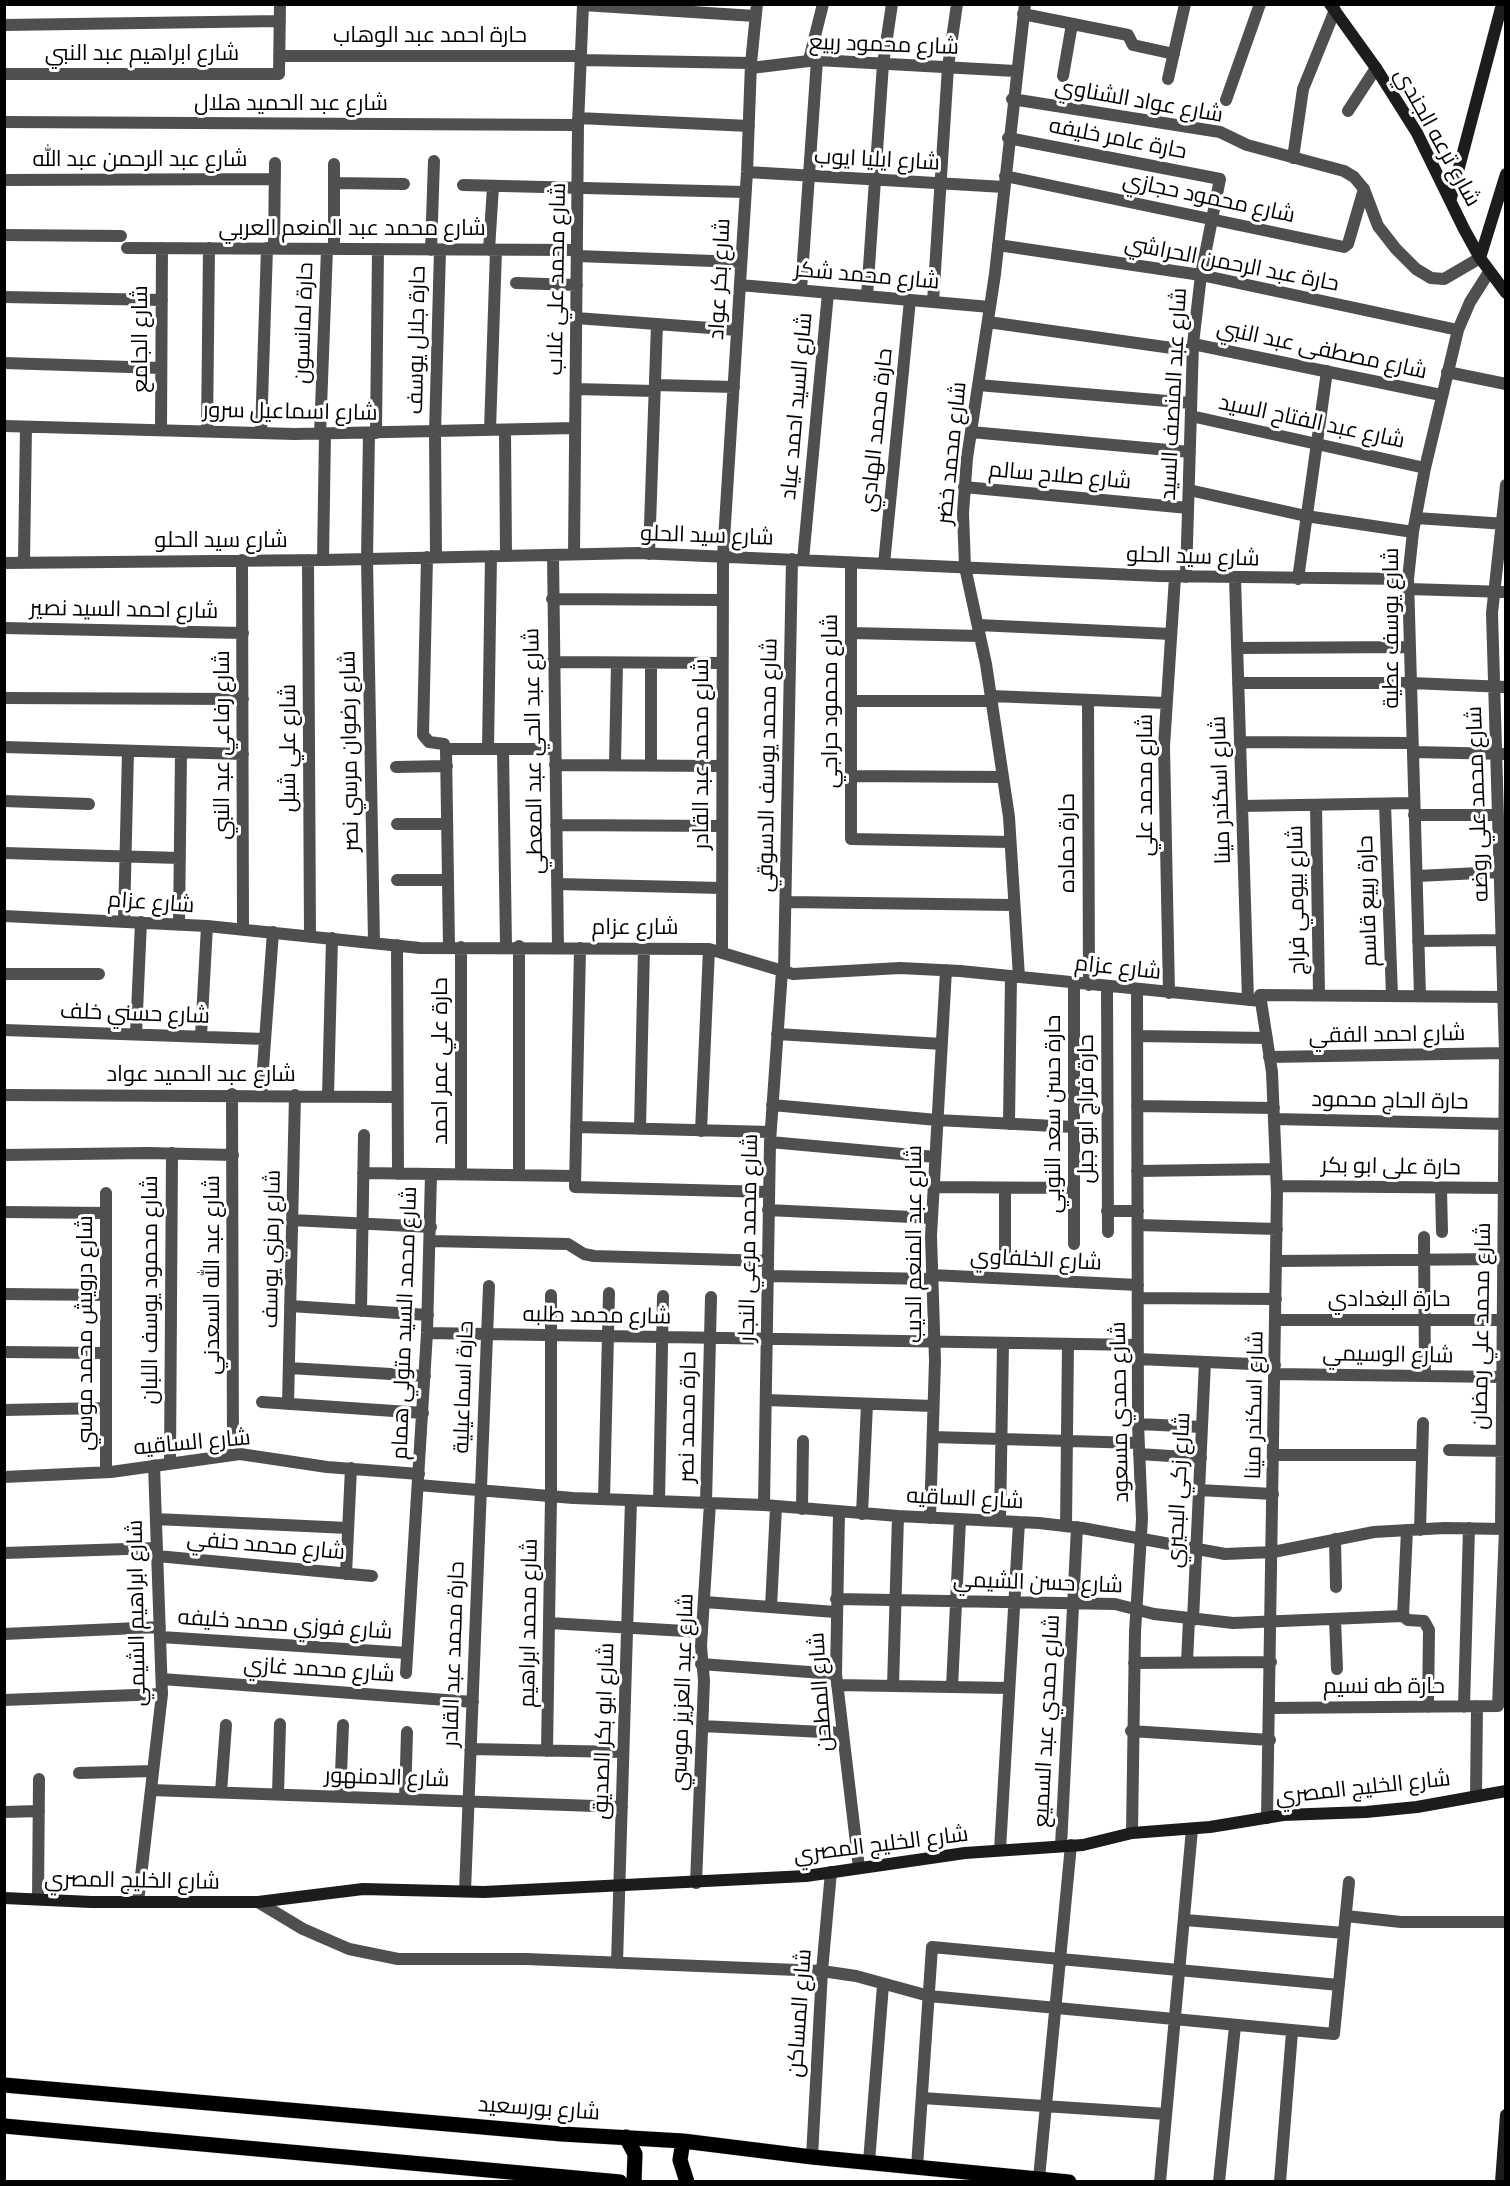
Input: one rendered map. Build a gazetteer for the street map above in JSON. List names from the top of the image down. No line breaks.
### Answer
{"streets":{"main road":["شارع بورسعيد"],"street":["حارة احمد عبد الوهاب","شارع محمود ربيع","شارع ابراهيم عبد النبي","شارع عواد الشناوي","شارع عبد الحميد هلال","شارع ترعه الجندي","حارة عامر خليفه","شارع عبد الرحمن عبد الله","شارع ايليا ايوب","شارع محمود حجازي","شارع محمد عبد المنعم العربي","حارة عبد الرحمن الحراشي","شارع محمد شكر","شارع محمد علي غلاب","شارع بكر عواد","حارة لمانسون","شارع الجامع","حارة جلال يوسف","شارع مصطفى عبد النبي","شارع عبد المنصف السيد","شارع السيد احمد عياد","شارع اسماعيل سرور","شارع عبد الفتاح السيد","حارة محمد الهادي","شارع محمد خضر","شارع صلاح سالم","شارع سيد الحلو","شارع احمد السيد نصير","شارع يوسف عطية","شارع محمود حراجي","شارع رفاعي عبد النبي","شارع علي شبل","شارع رضوان مرسي نصر","شارع عبد الحي عبد المعطي","شارع محمد عبد القادر","شارع محمد يوسف الدسوقي","شارع محمد علي","شارع اسكندر مينا","شارع محمد علي روضه","حارة حماده","شارع بيومي فراج","حارة ربيع قاسم","شارع عزام","شارع حسني خلف","شارع احمد الفقي","حارة علي عمر احمد","شارع عبد الحميد عواد","حارة الحاج محمود","حارة فراج ابو جبل","حارة حسن سعد النوبي","حارة على ابو بكر","شارع محمد مرعي النجار","شارع عبد المنعم الديب","شارع رمزي يوسف","شارع الخلفاوي","شارع عبد الله السعدني","شارع محمود يوسف اللبان","حارة البغدادي","شارع محمد طلبه","شارع محمد السيد متولي همام","شارع محمد علي رمضان","شارع درويش محمد موسي","شارع الوسيمي","حارة اسماعيلية","شارع حمدي مسعود","حارة محمد نصر","شارع الساقيه","شارع زكي البحيري","شارع محمد حنفي","شارع حسن الشيمي","شارع ابراهيم الشيمي","شارع محمد ابراهيم","شارع فوزي محمد خليفه","حارة محمد عبد القادر","شارع محمد غازي","حارة طه نسيم","شارع عبد العزيز موسي","شارع المطحن","شارع حمدي عبد السميع","شارع ابو بكر الصديق","شارع الدمنهور","شارع الخليج المصري","شارع المساكن"]},"crossings":[["حارة احمد عبد الوهاب","شارع محمود ربيع"],["حارة احمد عبد الوهاب","شارع ابراهيم عبد النبي"],["حارة احمد عبد الوهاب","شارع محمد علي غلاب"],["حارة احمد عبد الوهاب","شارع بكر عواد"],["شارع محمود ربيع","شارع بكر عواد"],["شارع محمود ربيع","شارع محمد خضر"],["شارع عواد الشناوي","شارع ترعه الجندي"],["شارع عواد الشناوي","شارع محمود حجازي"],["شارع عواد الشناوي","شارع محمد خضر"],["شارع عبد الحميد هلال","شارع محمد علي غلاب"],["شارع عبد الحميد هلال","شارع بكر عواد"],["شارع ترعه الجندي","شارع يوسف عطية"],["حارة عامر خليفه","شارع عبد المنصف السيد"],["حارة عامر خليفه","شارع محمد خضر"],["شارع ايليا ايوب","شارع محمود حجازي"],["شارع ايليا ايوب","شارع بكر عواد"],["شارع ايليا ايوب","شارع محمد خضر"],["شارع محمود حجازي","شارع عبد المنصف السيد"],["شارع محمود حجازي","شارع محمد خضر"],["شارع محمد عبد المنعم العربي","شارع محمد علي غلاب"],["شارع محمد عبد المنعم العربي","شارع بكر عواد"],["شارع محمد عبد المنعم العربي","حارة لمانسون"],["شارع محمد عبد المنعم العربي","شارع الجامع"],["شارع محمد عبد المنعم العربي","حارة جلال يوسف"],["شارع محمد عبد المنعم العربي","شارع رضوان مرسي نصر"],["حارة عبد الرحمن الحراشي","شارع عبد المنصف السيد"],["حارة عبد الرحمن الحراشي","شارع محمد خضر"],["حارة عبد الرحمن الحراشي","شارع يوسف عطية"],["شارع محمد شكر","شارع بكر عواد"],["شارع محمد شكر","شارع السيد احمد عياد"],["شارع محمد شكر","حارة محمد الهادي"],["شارع محمد شكر","شارع محمد خضر"],["شارع محمد علي غلاب","شارع اسماعيل سرور"],["شارع محمد علي غلاب","شارع سيد الحلو"],["شارع بكر عواد","شارع سيد الحلو"],["شارع بكر عواد","شارع محمد عبد القادر"],["حارة لمانسون","شارع اسماعيل سرور"],["حارة لمانسون","شارع سيد الحلو"],["شارع الجامع","شارع اسماعيل سرور"],["حارة جلال يوسف","شارع اسماعيل سرور"],["حارة جلال يوسف","شارع سيد الحلو"],["حارة جلال يوسف","حارة علي عمر احمد"],["شارع مصطفى عبد النبي","شارع عبد المنصف السيد"],["شارع مصطفى عبد النبي","شارع محمد خضر"],["شارع مصطفى عبد النبي","شارع يوسف عطية"],["شارع عبد المنصف السيد","شارع عبد الفتاح السيد"],["شارع عبد المنصف السيد","شارع صلاح سالم"],["شارع عبد المنصف السيد","شارع سيد الحلو"],["شارع عبد المنصف السيد","شارع محمد علي"],["شارع السيد احمد عياد","شارع سيد الحلو"],["شارع السيد احمد عياد","شارع محمد يوسف الدسوقي"],["شارع اسماعيل سرور","شارع رضوان مرسي نصر"],["شارع عبد الفتاح السيد","شارع يوسف عطية"],["حارة محمد الهادي","شارع سيد الحلو"],["شارع محمد خضر","شارع صلاح سالم"],["شارع محمد خضر","شارع سيد الحلو"],["شارع محمد خضر","شارع محمود حراجي"],["شارع محمد خضر","شارع عزام"],["شارع سيد الحلو","شارع يوسف عطية"],["شارع سيد الحلو","شارع محمود حراجي"],["شارع سيد الحلو","شارع رفاعي عبد النبي"],["شارع سيد الحلو","شارع علي شبل"],["شارع سيد الحلو","شارع رضوان مرسي نصر"],["شارع سيد الحلو","شارع عبد الحي عبد المعطي"],["شارع سيد الحلو","شارع محمد عبد القادر"],["شارع سيد الحلو","شارع محمد يوسف الدسوقي"],["شارع سيد الحلو","شارع محمد علي"],["شارع سيد الحلو","شارع اسكندر مينا"],["شارع سيد الحلو","شارع محمد علي روضه"],["شارع احمد السيد نصير","شارع رفاعي عبد النبي"],["شارع يوسف عطية","شارع عزام"],["شارع رفاعي عبد النبي","شارع عزام"],["شارع علي شبل","شارع عزام"],["شارع رضوان مرسي نصر","شارع عزام"],["شارع عبد الحي عبد المعطي","شارع عزام"],["شارع محمد عبد القادر","شارع عزام"],["شارع محمد يوسف الدسوقي","شارع عزام"],["شارع محمد يوسف الدسوقي","شارع محمد مرعي النجار"],["شارع محمد علي","شارع عزام"],["شارع اسكندر مينا","شارع عزام"],["شارع اسكندر مينا","شارع احمد الفقي"],["شارع اسكندر مينا","حارة الحاج محمود"],["شارع اسكندر مينا","حارة على ابو بكر"],["شارع اسكندر مينا","حارة البغدادي"],["شارع اسكندر مينا","شارع الوسيمي"],["شارع اسكندر مينا","شارع الساقيه"],["شارع اسكندر مينا","شارع حسن الشيمي"],["شارع اسكندر مينا","حارة طه نسيم"],["شارع اسكندر مينا","شارع الخليج المصري"],["شارع محمد علي روضه","شارع عزام"],["شارع محمد علي روضه","شارع احمد الفقي"],["شارع محمد علي روضه","حارة الحاج محمود"],["شارع محمد علي روضه","شارع محمد علي رمضان"],["حارة حماده","شارع عزام"],["شارع بيومي فراج","شارع عزام"],["حارة ربيع قاسم","شارع عزام"],["شارع عزام","حارة علي عمر احمد"],["شارع عزام","حارة فراج ابو جبل"],["شارع عزام","حارة حسن سعد النوبي"],["شارع عزام","شارع محمد مرعي النجار"],["شارع عزام","شارع عبد المنعم الديب"],["شارع عزام","شارع حمدي مسعود"],["شارع عبد الحميد عواد","شارع رمزي يوسف"],["شارع عبد الحميد عواد","شارع عبد الله السعدني"],["حارة الحاج محمود","شارع محمد علي رمضان"],["حارة الحاج محمود","شارع حمدي مسعود"],["حارة على ابو بكر","شارع محمد علي رمضان"],["شارع محمد مرعي النجار","شارع الخلفاوي"],["شارع محمد مرعي النجار","شارع محمد طلبه"],["شارع محمد مرعي النجار","شارع الساقيه"],["شارع عبد المنعم الديب","شارع الخلفاوي"],["شارع عبد المنعم الديب","شارع محمد طلبه"],["شارع عبد المنعم الديب","شارع الساقيه"],["شارع الخلفاوي","شارع حمدي مسعود"],["شارع عبد الله السعدني","شارع الساقيه"],["شارع محمود يوسف اللبان","شارع الساقيه"],["حارة البغدادي","شارع محمد علي رمضان"],["شارع محمد طلبه","شارع محمد السيد متولي همام"],["شارع محمد طلبه","حارة اسماعيلية"],["شارع محمد طلبه","شارع حمدي مسعود"],["شارع محمد طلبه","حارة محمد نصر"],["شارع محمد طلبه","شارع محمد ابراهيم"],["شارع محمد طلبه","شارع حمدي عبد السميع"],["شارع محمد السيد متولي همام","شارع الساقيه"],["شارع محمد السيد متولي همام","شارع فوزي محمد خليفه"],["شارع محمد علي رمضان","شارع الوسيمي"],["شارع محمد علي رمضان","شارع الساقيه"],["شارع محمد علي رمضان","حارة طه نسيم"],["شارع درويش محمد موسي","شارع الساقيه"],["شارع الوسيمي","شارع حمدي مسعود"],["شارع الوسيمي","شارع زكي البحيري"],["حارة اسماعيلية","شارع الساقيه"],["حارة اسماعيلية","حارة محمد عبد القادر"],["شارع حمدي مسعود","شارع الساقيه"],["شارع حمدي مسعود","شارع حسن الشيمي"],["شارع حمدي مسعود","شارع الخليج المصري"],["حارة محمد نصر","شارع الساقيه"],["حارة محمد نصر","شارع عبد العزيز موسي"],["شارع الساقيه","شارع زكي البحيري"],["شارع الساقيه","شارع ابراهيم الشيمي"],["شارع الساقيه","شارع محمد ابراهيم"],["شارع الساقيه","حارة محمد عبد القادر"],["شارع الساقيه","شارع عبد العزيز موسي"],["شارع الساقيه","شارع المطحن"],["شارع الساقيه","شارع حمدي عبد السميع"],["شارع الساقيه","شارع ابو بكر الصديق"],["شارع زكي البحيري","شارع حسن الشيمي"],["شارع محمد حنفي","شارع ابراهيم الشيمي"],["شارع حسن الشيمي","شارع المطحن"],["شارع حسن الشيمي","شارع حمدي عبد السميع"],["شارع ابراهيم الشيمي","شارع فوزي محمد خليفه"],["شارع ابراهيم الشيمي","شارع محمد غازي"],["شارع ابراهيم الشيمي","شارع الدمنهور"],["شارع ابراهيم الشيمي","شارع الخليج المصري"],["حارة محمد عبد القادر","شارع محمد غازي"],["حارة محمد عبد القادر","شارع الدمنهور"],["حارة محمد عبد القادر","شارع الخليج المصري"],["شارع عبد العزيز موسي","شارع الخليج المصري"],["شارع المطحن","شارع الخليج المصري"],["شارع حمدي عبد السميع","شارع الخليج المصري"],["شارع حمدي عبد السميع","شارع بورسعيد"],["شارع ابو بكر الصديق","شارع الدمنهور"],["شارع ابو بكر الصديق","شارع الخليج المصري"],["شارع الخليج المصري","شارع المساكن"],["شارع المساكن","شارع بورسعيد"]]}
